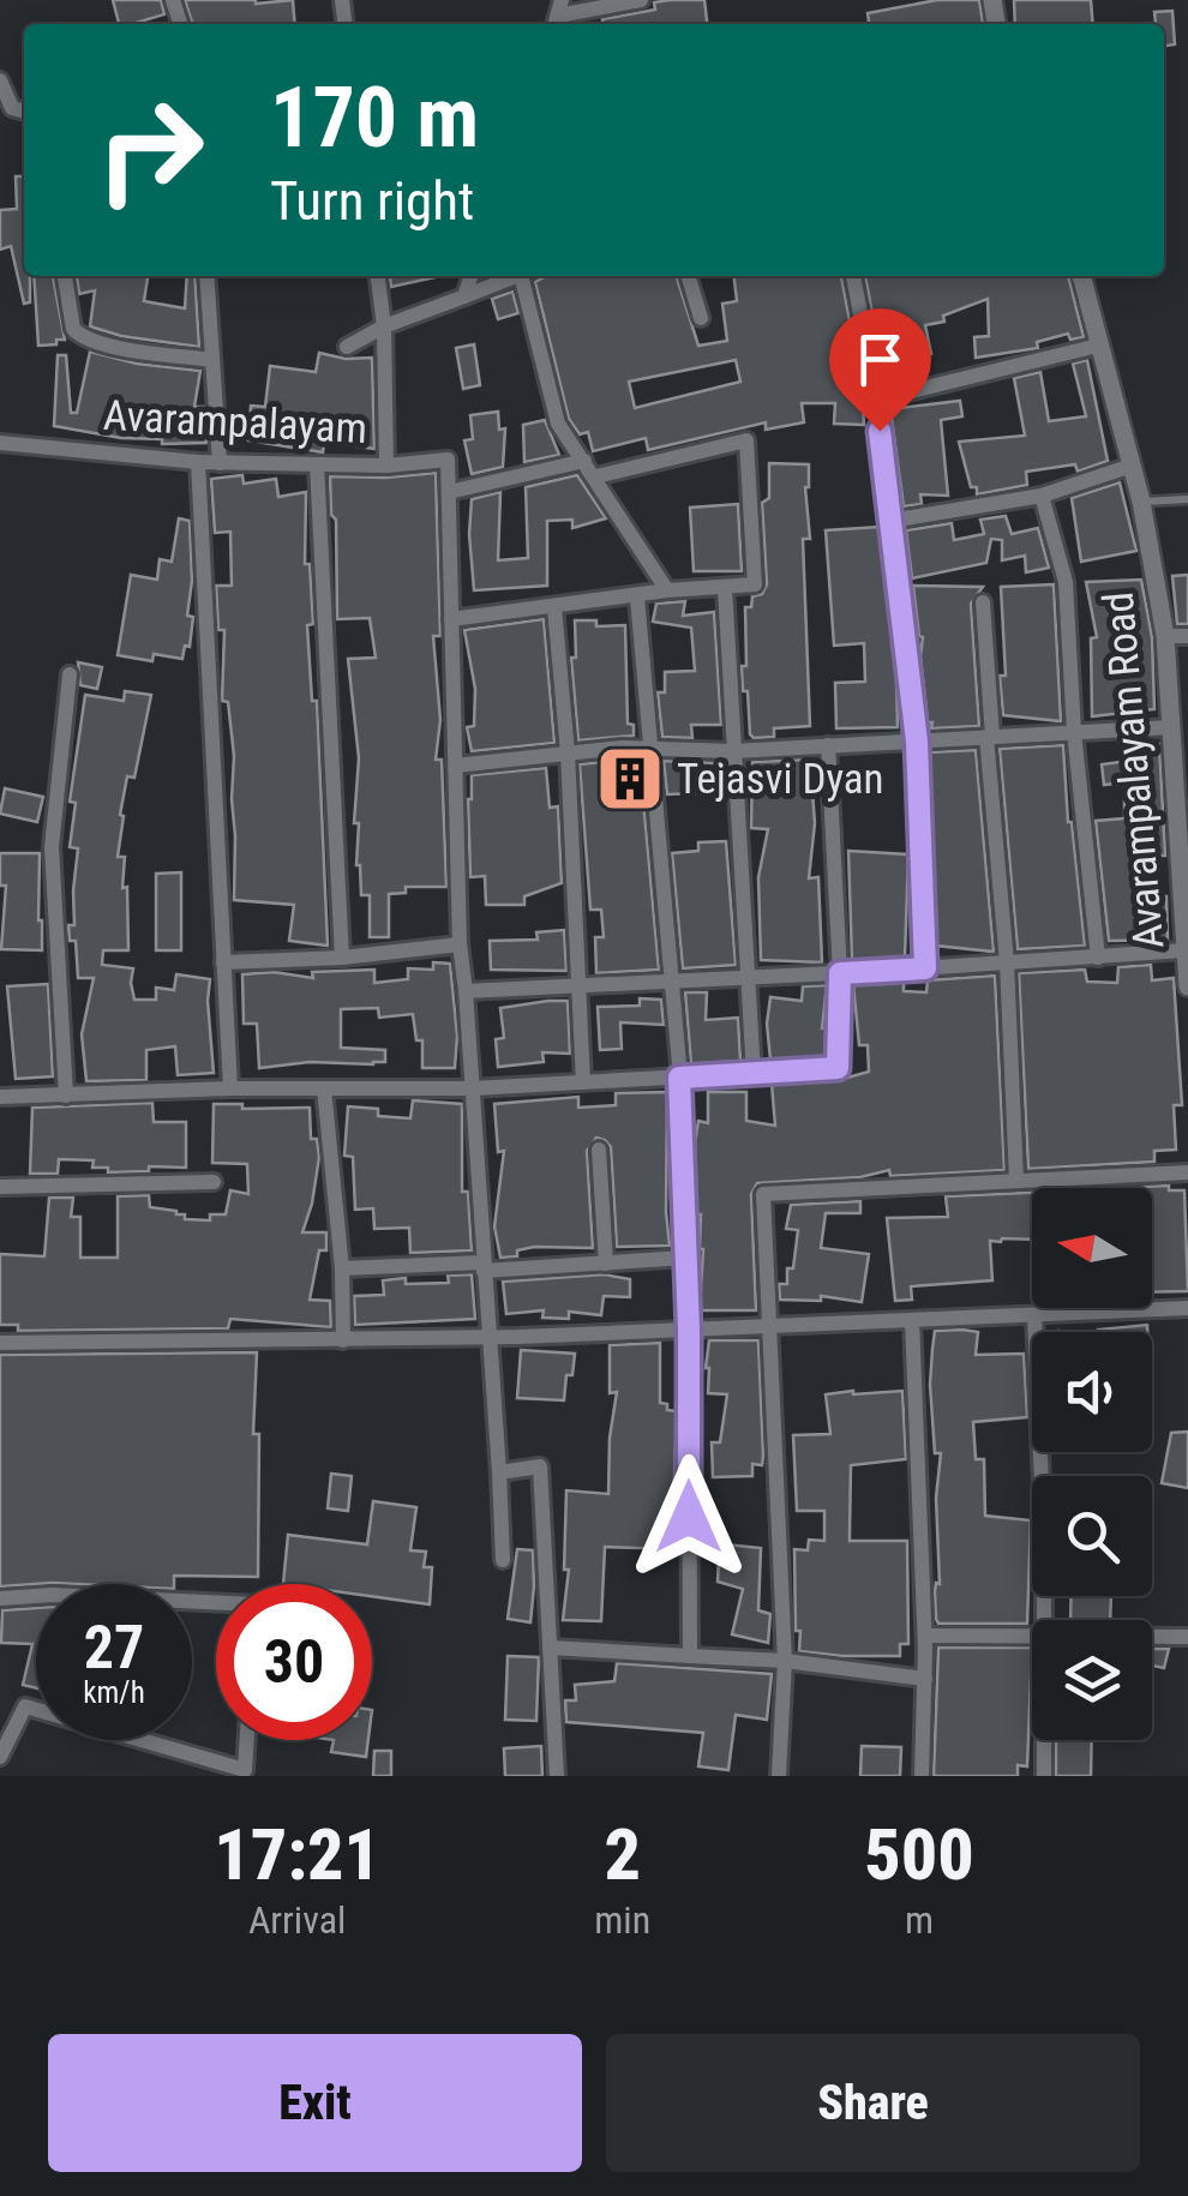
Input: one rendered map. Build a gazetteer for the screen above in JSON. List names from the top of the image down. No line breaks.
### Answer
{"streets":{"street":["Avarampalayam","Avarampalayam Road"]},"places":{"building":["Tejasvi Dyan"]},"north":"left","page":{"turn":["170 m","Turn right"],"speed":"27 km/h","limit":"30","eta":["17:21","Arrival","2","min","500","m"],"buttons":["Exit","Share"]}}
